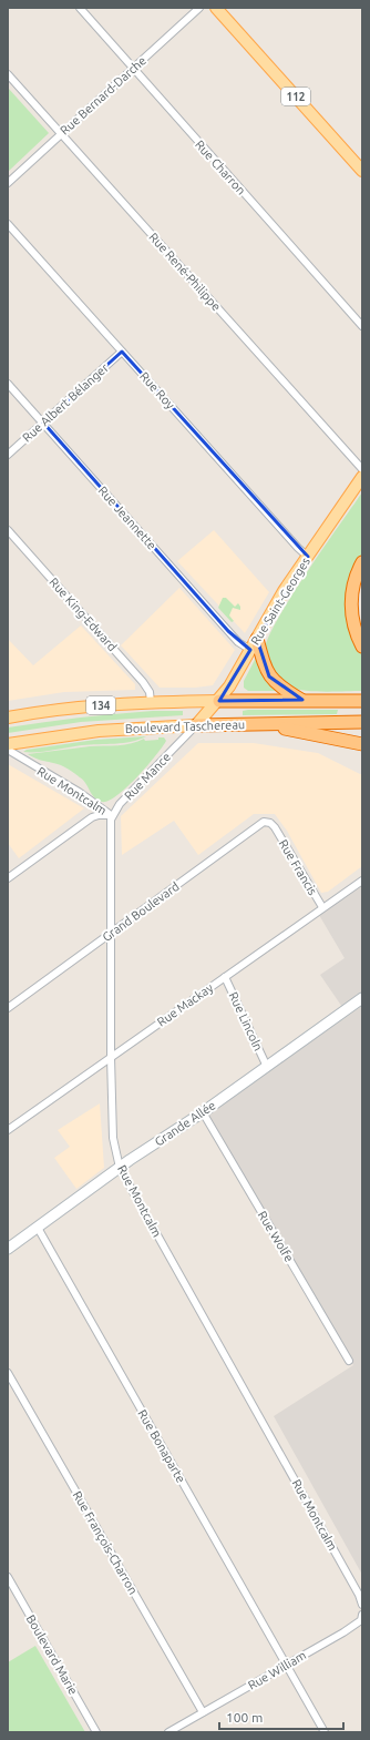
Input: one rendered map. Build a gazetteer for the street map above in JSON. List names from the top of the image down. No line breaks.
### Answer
{"streets":{"highway":["134","Boulevard Taschereau"],"main road":["112","Rue Saint-Georges","Grande Allée"],"street":["Rue Bernard-Darche","Rue Charron","Rue René-Philippe","Rue Roy","Rue Albert Bélanger","Rue Jeannette","Rue King-Edward","Rue Mance","Rue Montcalm","Rue Francis","Grand Boulevard","Rue Mackay","Rue Lincoln","Rue Wolfe","Rue Bonaparte","Rue François-Charron","Boulevard Marie","Rue William"]},"crossings":[["Rue Bernard-Darche","Rue Charron"],["Rue Bernard-Darche","Rue René-Philippe"],["Rue Roy","Rue Albert Bélanger"],["Rue Roy","Rue Saint-Georges"],["Rue Albert Bélanger","Rue Jeannette"],["Rue Jeannette","Rue Saint-Georges"],["Rue Saint-Georges","Boulevard Taschereau"],["Rue Saint-Georges","Rue Mance"],["Rue King-Edward","Boulevard Taschereau"],["Boulevard Taschereau","Rue Mance"],["Rue Mance","Rue Montcalm"],["Rue Montcalm","Grand Boulevard"],["Rue Montcalm","Rue Mackay"],["Rue Montcalm","Grande Allée"],["Rue Francis","Grand Boulevard"],["Rue Francis","Rue Mackay"],["Rue Mackay","Rue Lincoln"],["Rue Lincoln","Grande Allée"],["Grande Allée","Rue Wolfe"],["Grande Allée","Rue Bonaparte"],["Rue Bonaparte","Rue William"],["Rue François-Charron","Rue William"]],"scale_bar":"100 m"}
